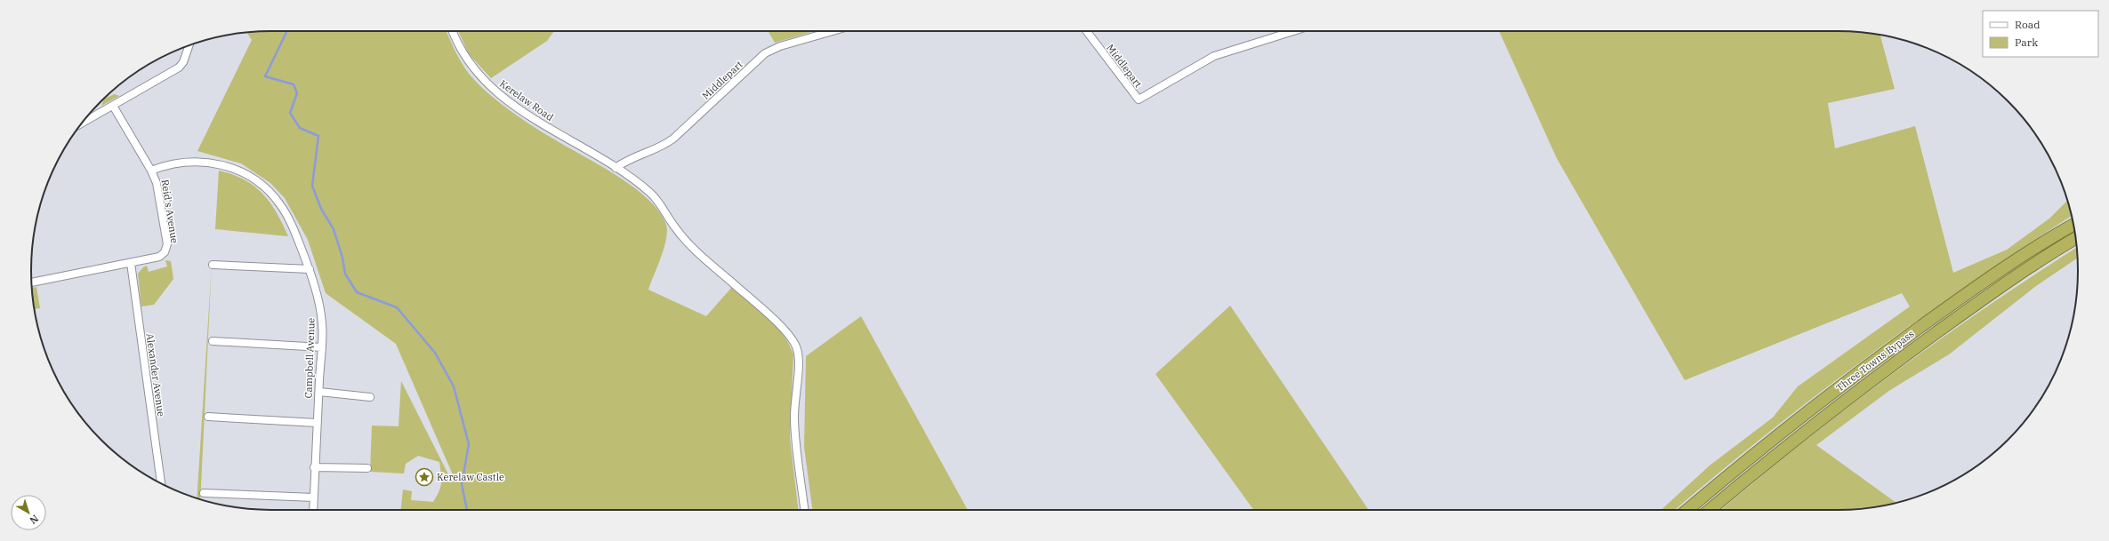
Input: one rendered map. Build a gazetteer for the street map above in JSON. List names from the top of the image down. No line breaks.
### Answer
{"streets":{"highway":["Three Towns Bypass"],"street":["Middlepart","Kerelaw Road","Reid's Avenue","Campbell Avenue","Alexander Avenue"]},"crossings":[["Middlepart","Kerelaw Road"],["Reid's Avenue","Campbell Avenue"],["Reid's Avenue","Alexander Avenue"]],"places":{"place":["Kerelaw Castle"]},"legend":["Road","Park"],"north":"bottom right"}
